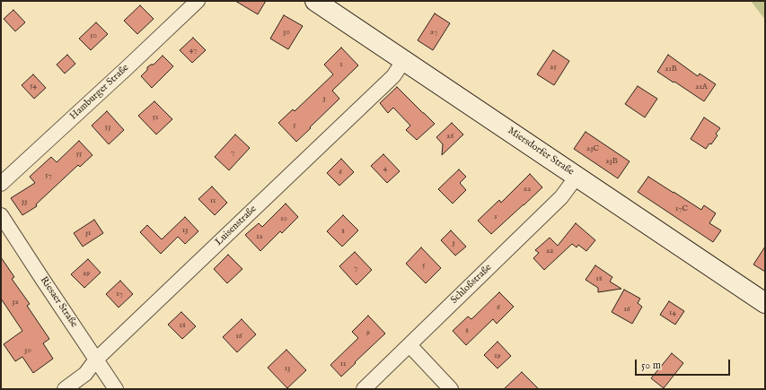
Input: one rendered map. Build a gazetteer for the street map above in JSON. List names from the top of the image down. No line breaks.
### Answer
{"streets":{"street":["Hamburger Straße","Miersdorfer Straße","Luisenstraße","Schloßstraße","Riesaer Straße"]},"crossings":[["Miersdorfer Straße","Luisenstraße"],["Miersdorfer Straße","Schloßstraße"],["Luisenstraße","Riesaer Straße"]],"house_numbers":["30","27","50","47","1","25","21B","54","21A","3","51","5","53","26","23C","7","55","23B","4","6","57","22","11","33","17C","1","10","13","8","31","12","3","2a","5","7","29","18","17","32","6","16","14","18","8","9","16","30","19","11","13"],"scale_bar":"50 m"}
